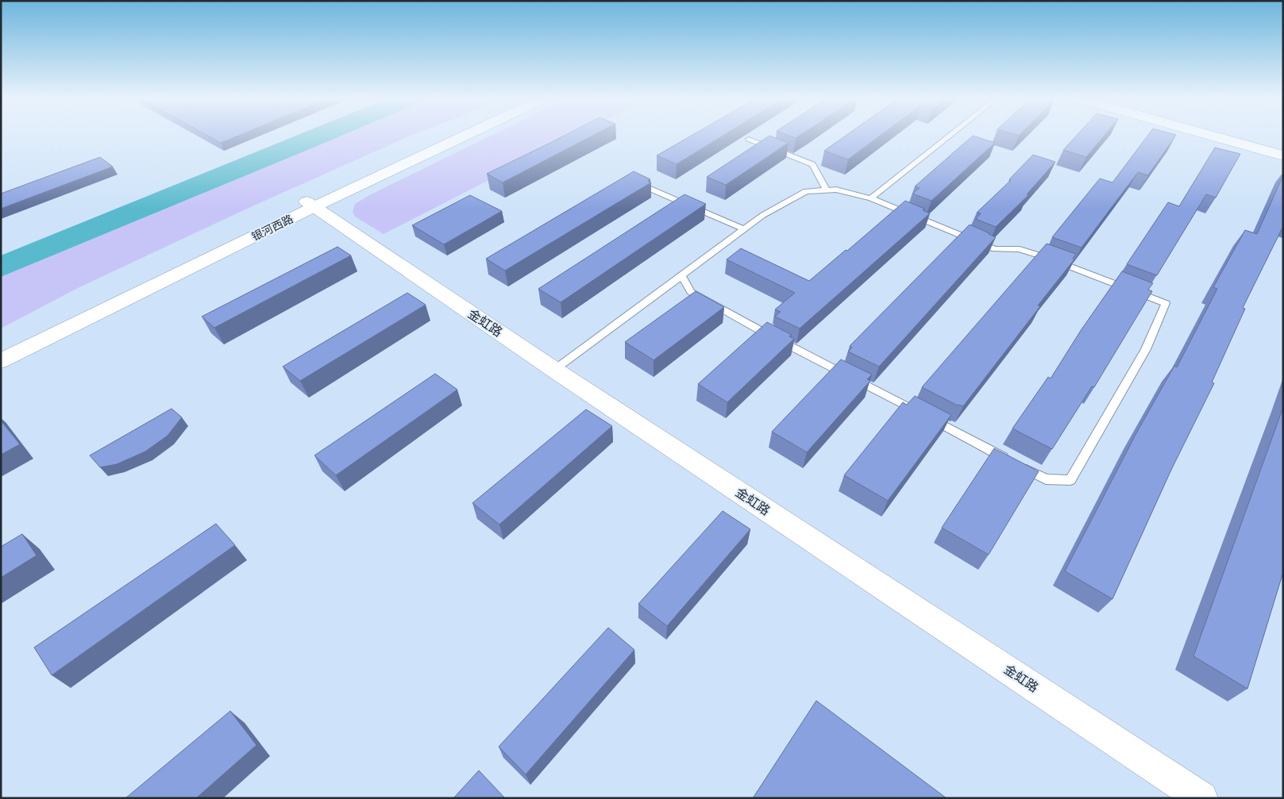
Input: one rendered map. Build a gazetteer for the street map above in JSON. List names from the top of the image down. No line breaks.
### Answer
{"streets":{"main road":["银河西路","金虹路"]},"crossings":[["银河西路","金虹路"]]}
